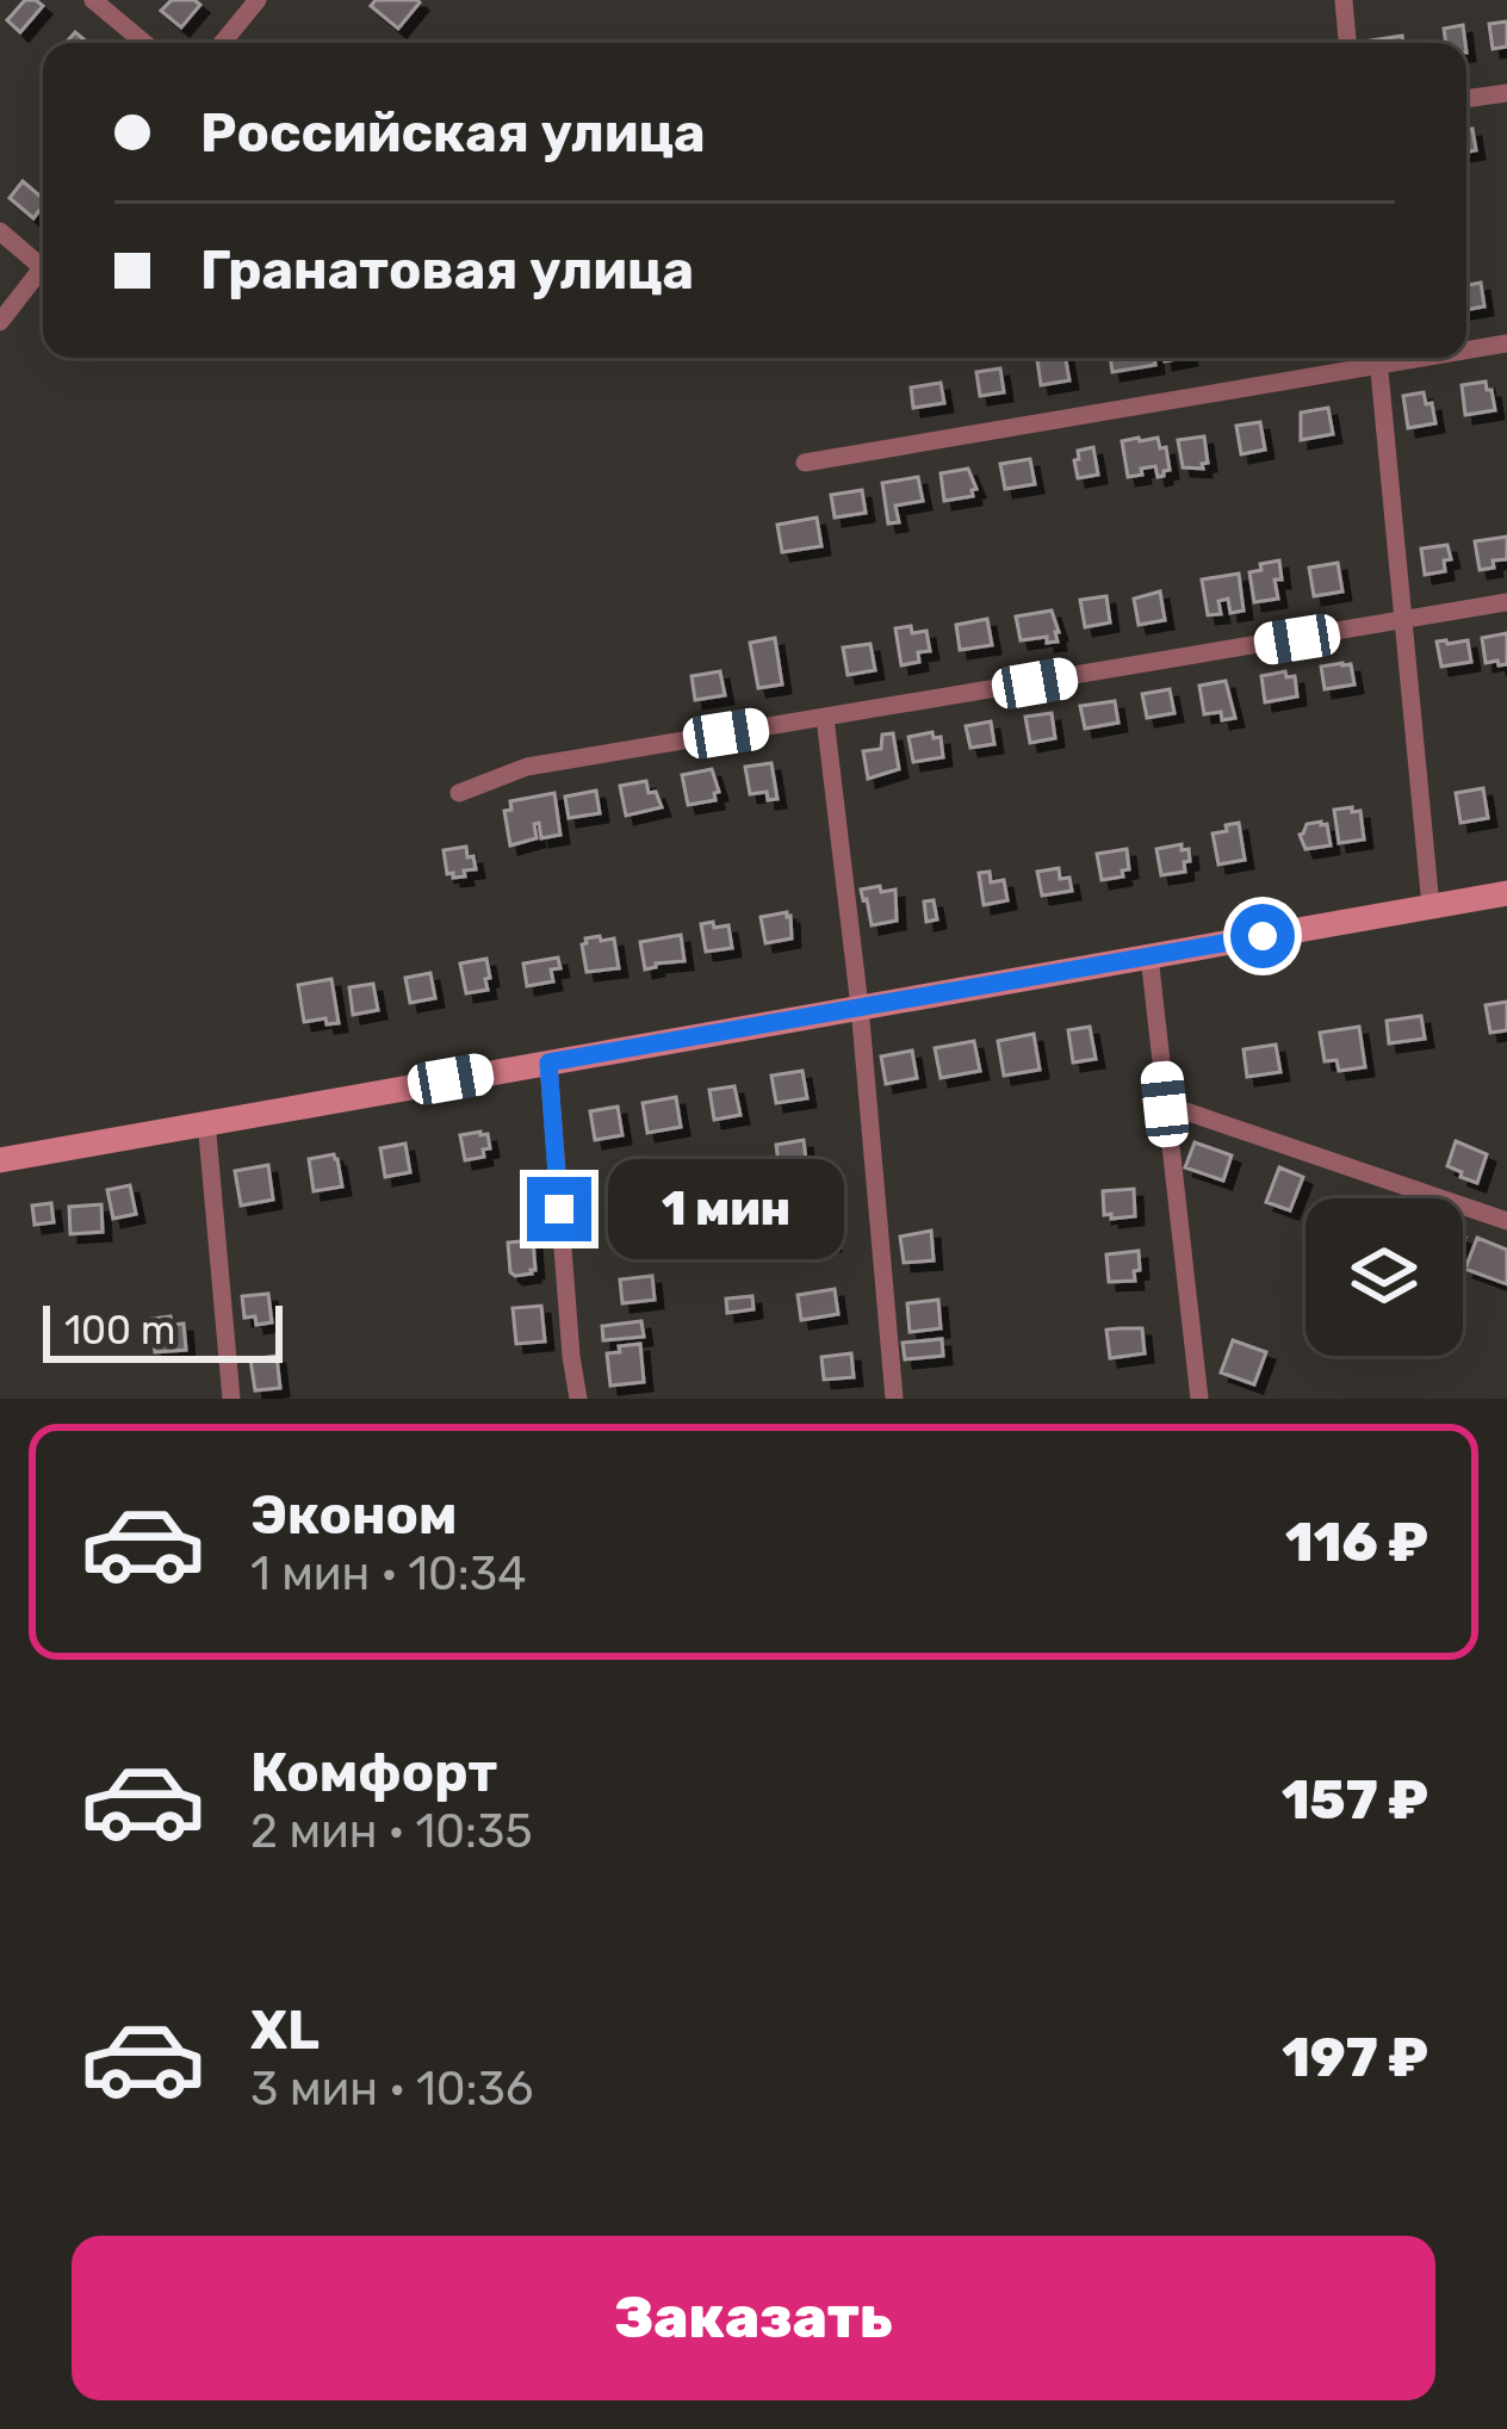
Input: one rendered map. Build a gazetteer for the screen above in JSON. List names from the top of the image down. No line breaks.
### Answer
{"scale_bar":"100 m","page":{"banner":["Российская улица","Гранатовая улица"],"bubble":"1 мин","scale":"100 m","list":[{"name":"Эконом","note":"1 мин · 10:34","value":"116 ₽"},{"name":"Комфорт","note":"2 мин · 10:35","value":"157 ₽"},{"name":"XL","note":"3 мин · 10:36","value":"197 ₽"}],"buttons":"Заказать"}}
